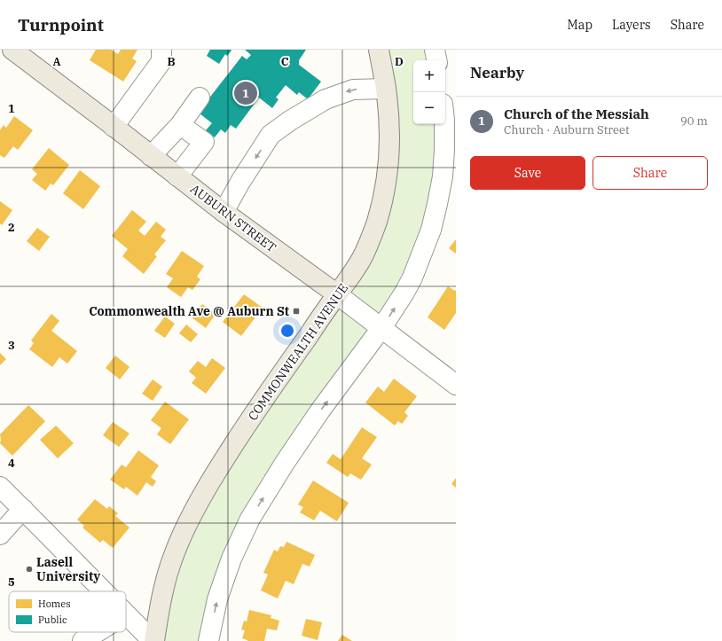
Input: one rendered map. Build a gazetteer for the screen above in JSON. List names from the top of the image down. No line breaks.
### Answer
{"streets":{"main road":["AUBURN STREET","COMMONWEALTH AVENUE"]},"crossings":[["AUBURN STREET","COMMONWEALTH AVENUE"]],"places":{"transit":["Commonwealth Ave @ Auburn St"],"other":["Lasell University"]},"legend":["Homes","Public"],"page":{"header":"Turnpoint","nav":["Map","Layers","Share"],"heading":"Nearby","map_buttons":["+","−"],"pins":"1","list":[{"mark":"1","name":"Church of the Messiah","note":"Church · Auburn Street","value":"90 m"}],"buttons":["Save","Share"]},"grid":{"columns":["A","B","C","D"],"rows":["1","2","3","4","5"]}}
